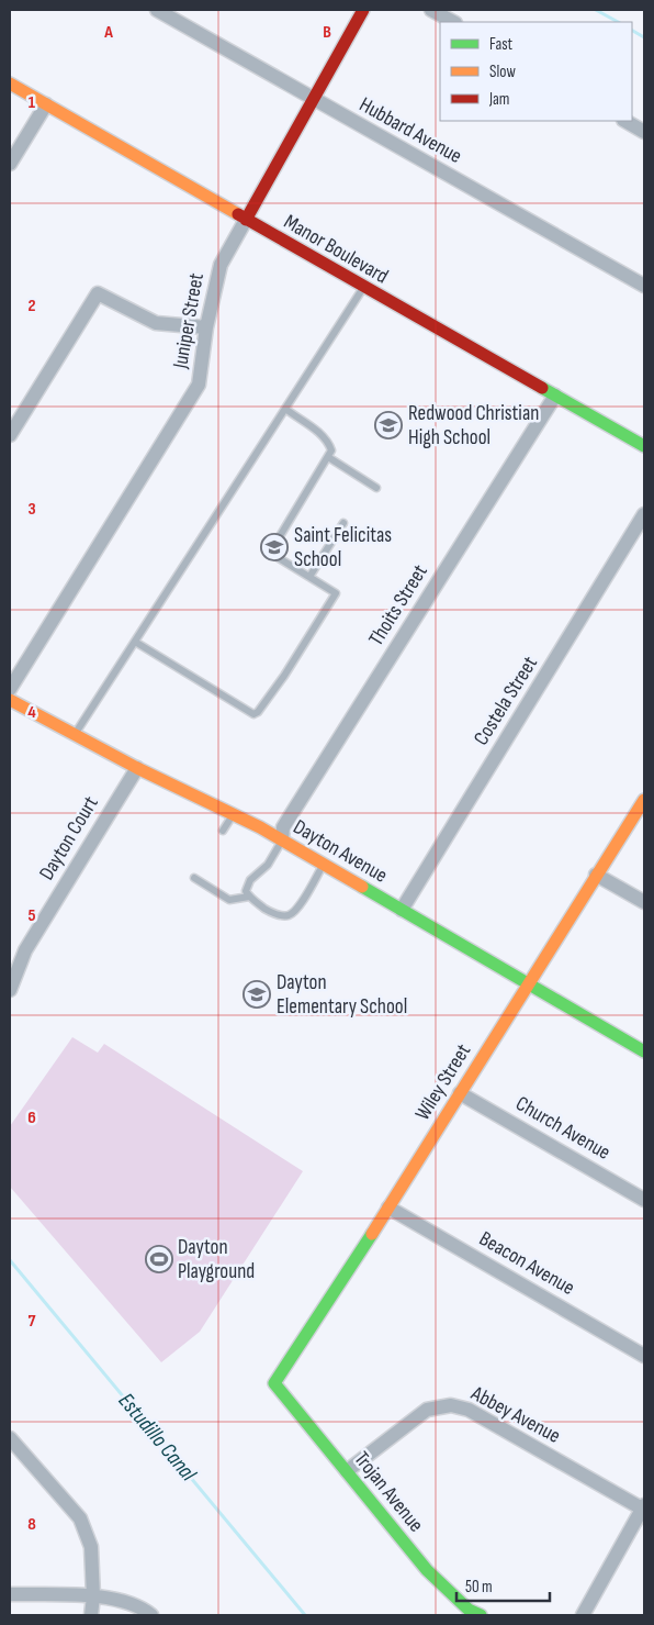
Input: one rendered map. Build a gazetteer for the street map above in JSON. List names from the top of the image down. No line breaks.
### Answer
{"streets":{"street":["Hubbard Avenue","Manor Boulevard","Juniper Street","Thoits Street","Costela Street","Dayton Court","Dayton Avenue","Wiley Street","Church Avenue","Beacon Avenue","Abbey Avenue","Trojan Avenue"]},"crossings":[["Hubbard Avenue","Juniper Street"],["Manor Boulevard","Juniper Street"],["Manor Boulevard","Thoits Street"],["Thoits Street","Dayton Avenue"],["Costela Street","Dayton Avenue"],["Dayton Court","Dayton Avenue"],["Dayton Avenue","Wiley Street"],["Wiley Street","Church Avenue"],["Wiley Street","Beacon Avenue"],["Wiley Street","Trojan Avenue"],["Abbey Avenue","Trojan Avenue"]],"water":["Estudillo Canal"],"places":{"school or university":["Redwood Christian High School","Saint Felicitas School","Dayton Elementary School"],"sports":["Dayton Playground"]},"legend":["Fast","Slow","Jam"],"scale_bar":"50 m","grid":{"columns":["A","B"],"rows":["1","2","3","4","5","6","7","8"]}}
